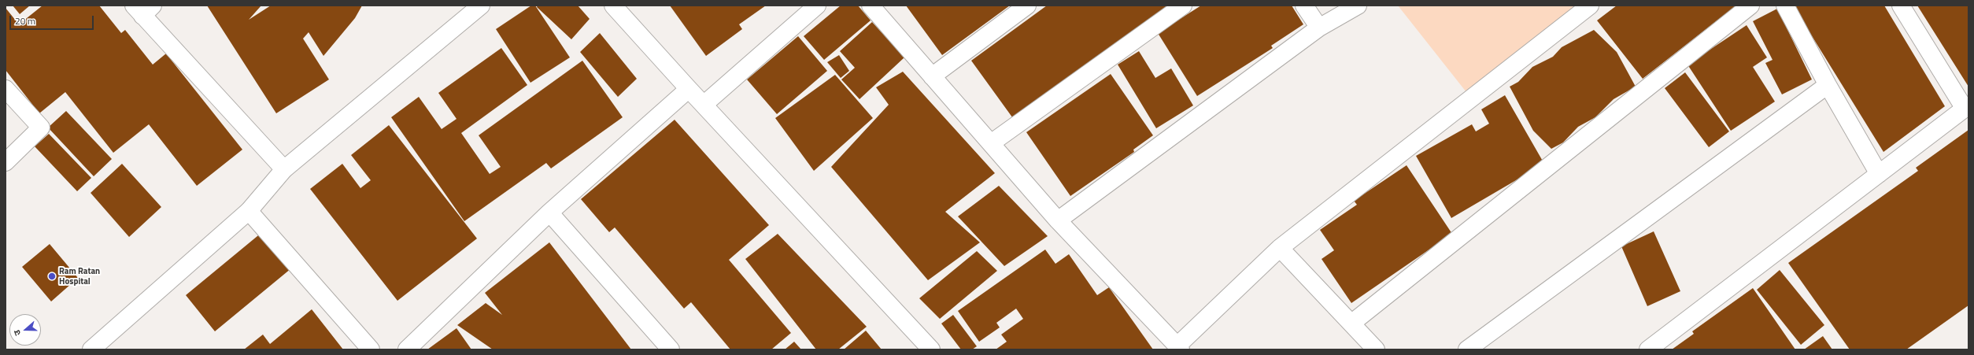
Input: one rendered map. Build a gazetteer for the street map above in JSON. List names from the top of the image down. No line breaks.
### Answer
{"places":["Ram Ratan Hospital"],"scale_bar":"20 m","north":"left"}
